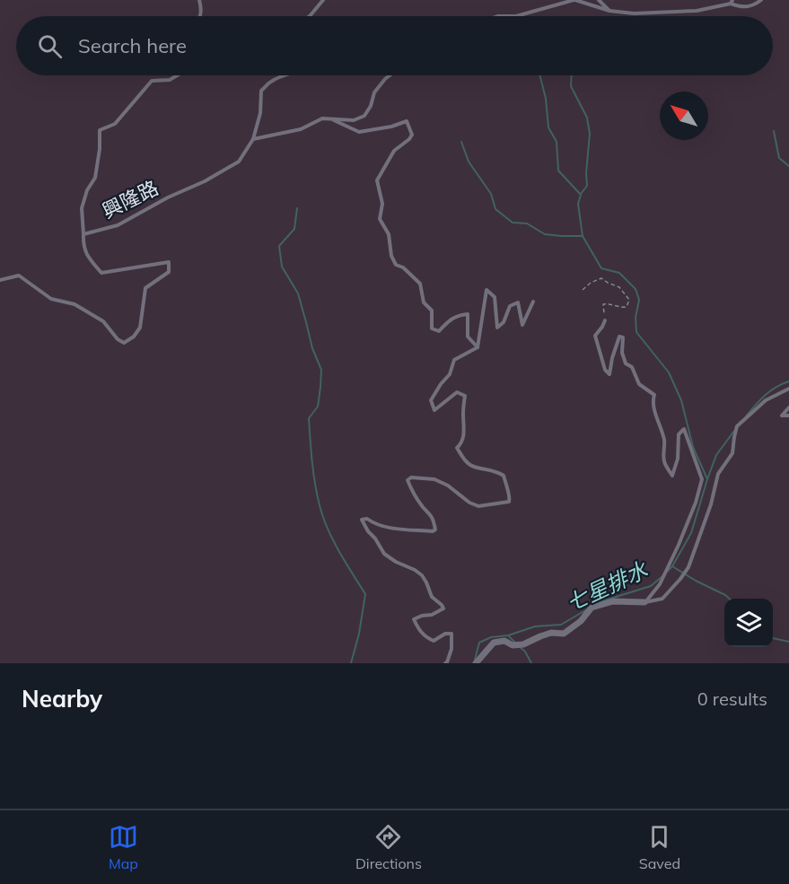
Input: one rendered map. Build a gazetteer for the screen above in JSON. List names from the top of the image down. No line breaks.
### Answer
{"streets":{"lane":["興隆路"]},"water":["七星排水"],"north":"top left","page":{"search":"Search here","heading":["Nearby","0 results"],"nav":["Map","Directions","Saved"]}}
